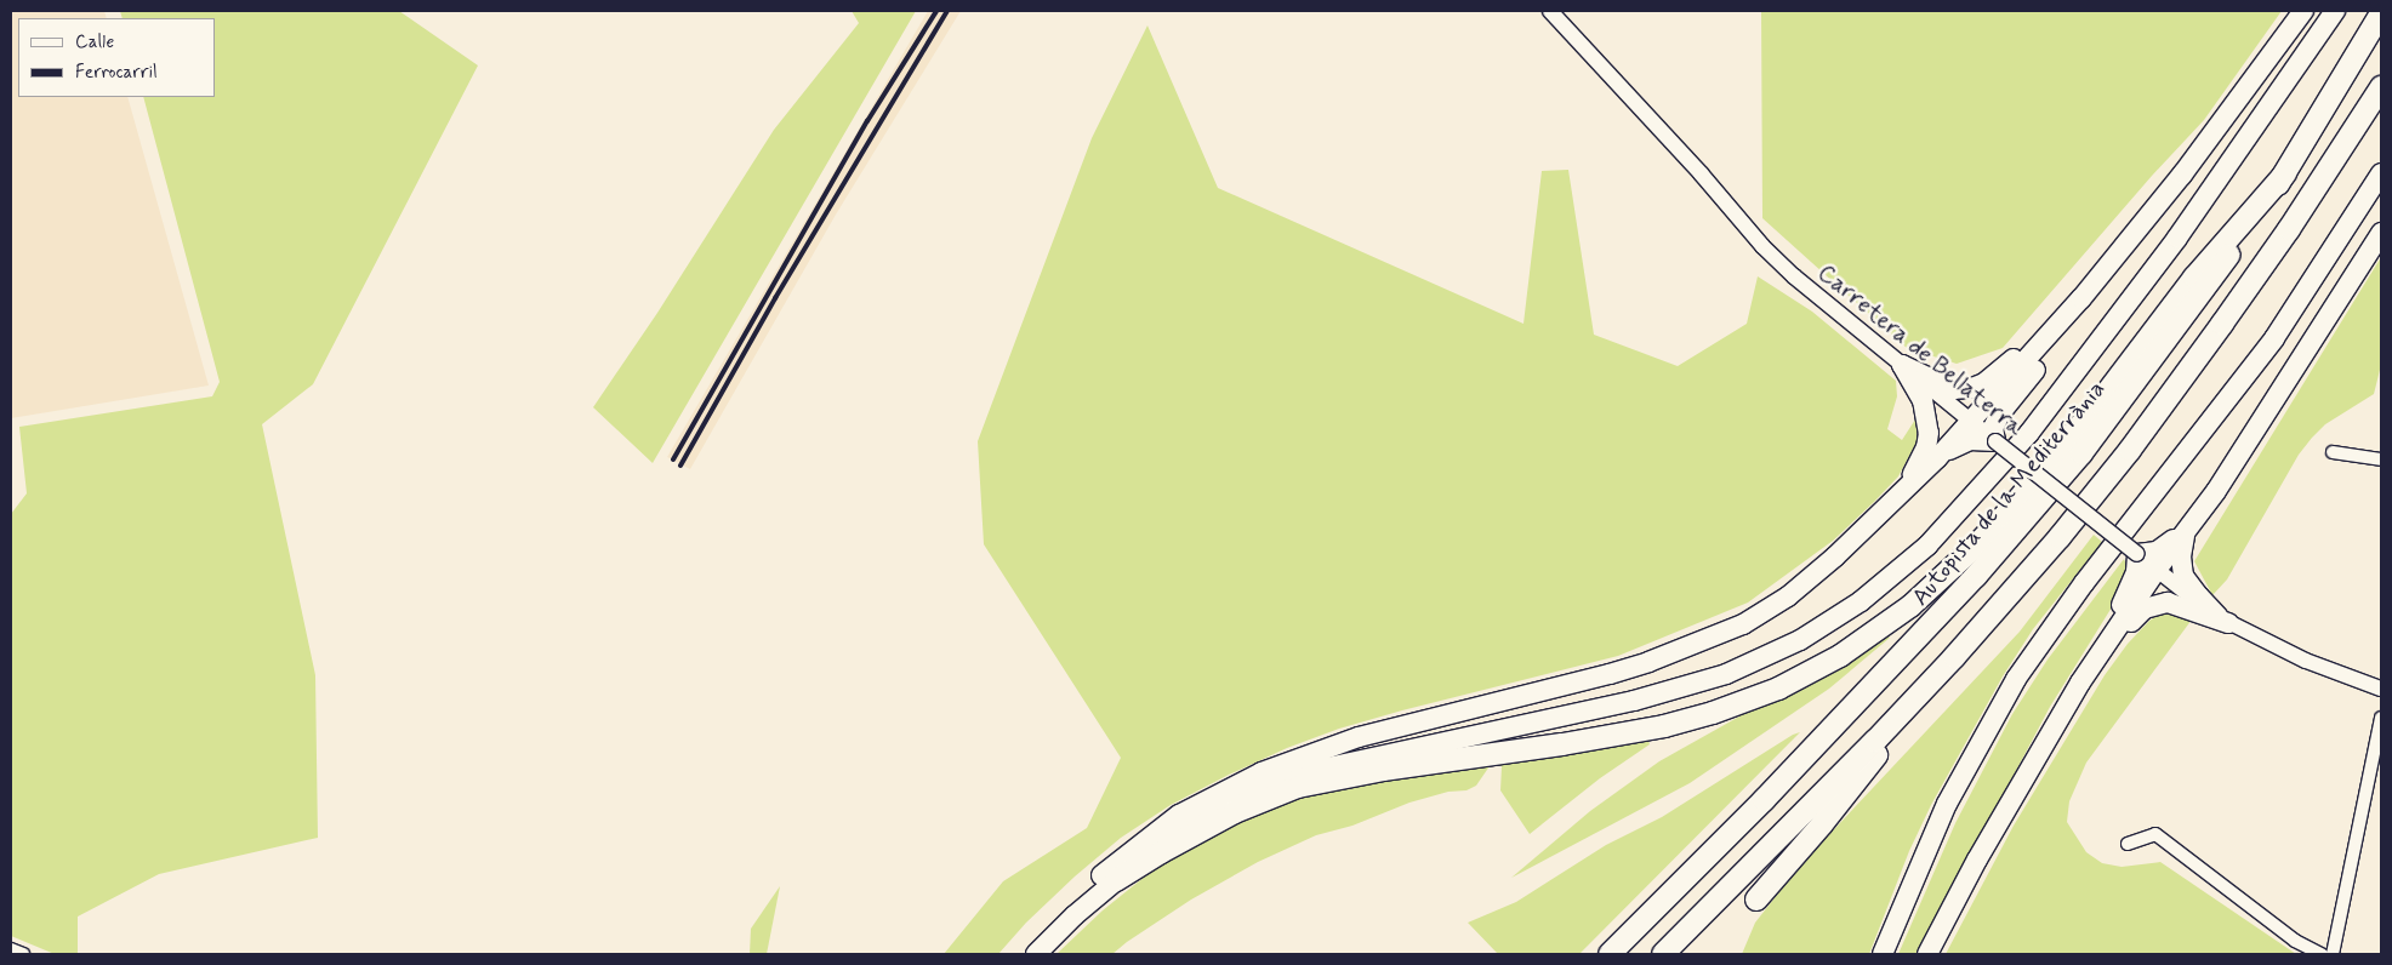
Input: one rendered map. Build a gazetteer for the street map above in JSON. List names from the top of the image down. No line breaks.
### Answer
{"streets":{"highway":["Autopista de la Mediterrània"],"street":["Carretera de Bellaterra"]},"legend":["Calle","Ferrocarril"]}
